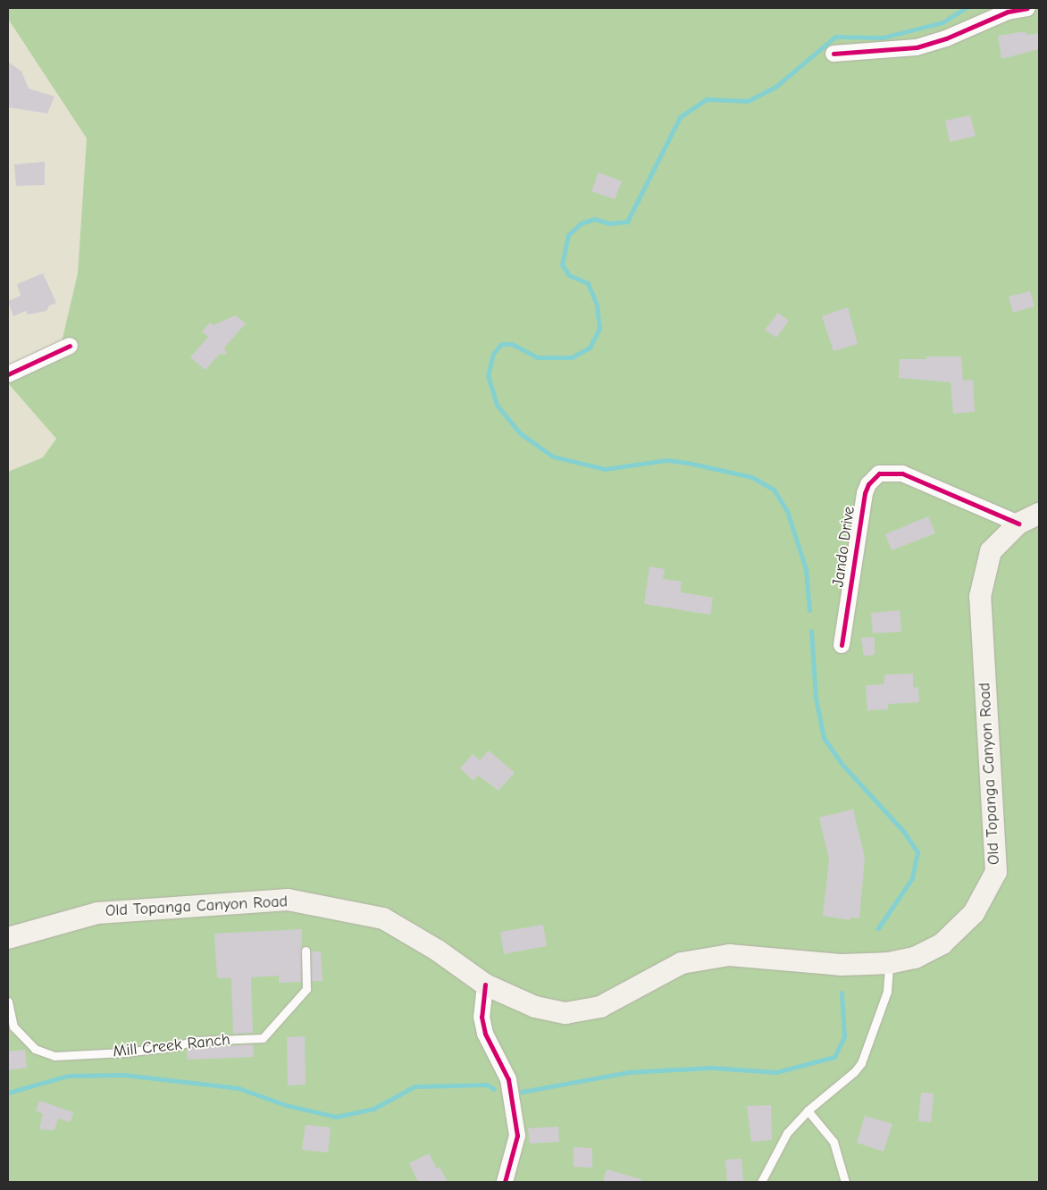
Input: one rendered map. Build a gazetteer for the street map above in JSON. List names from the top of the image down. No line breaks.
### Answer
{"streets":{"main road":["Old Topanga Canyon Road"],"street":["Jando Drive"],"lane":["Mill Creek Ranch"]},"crossings":[["Jando Drive","Old Topanga Canyon Road"]]}
